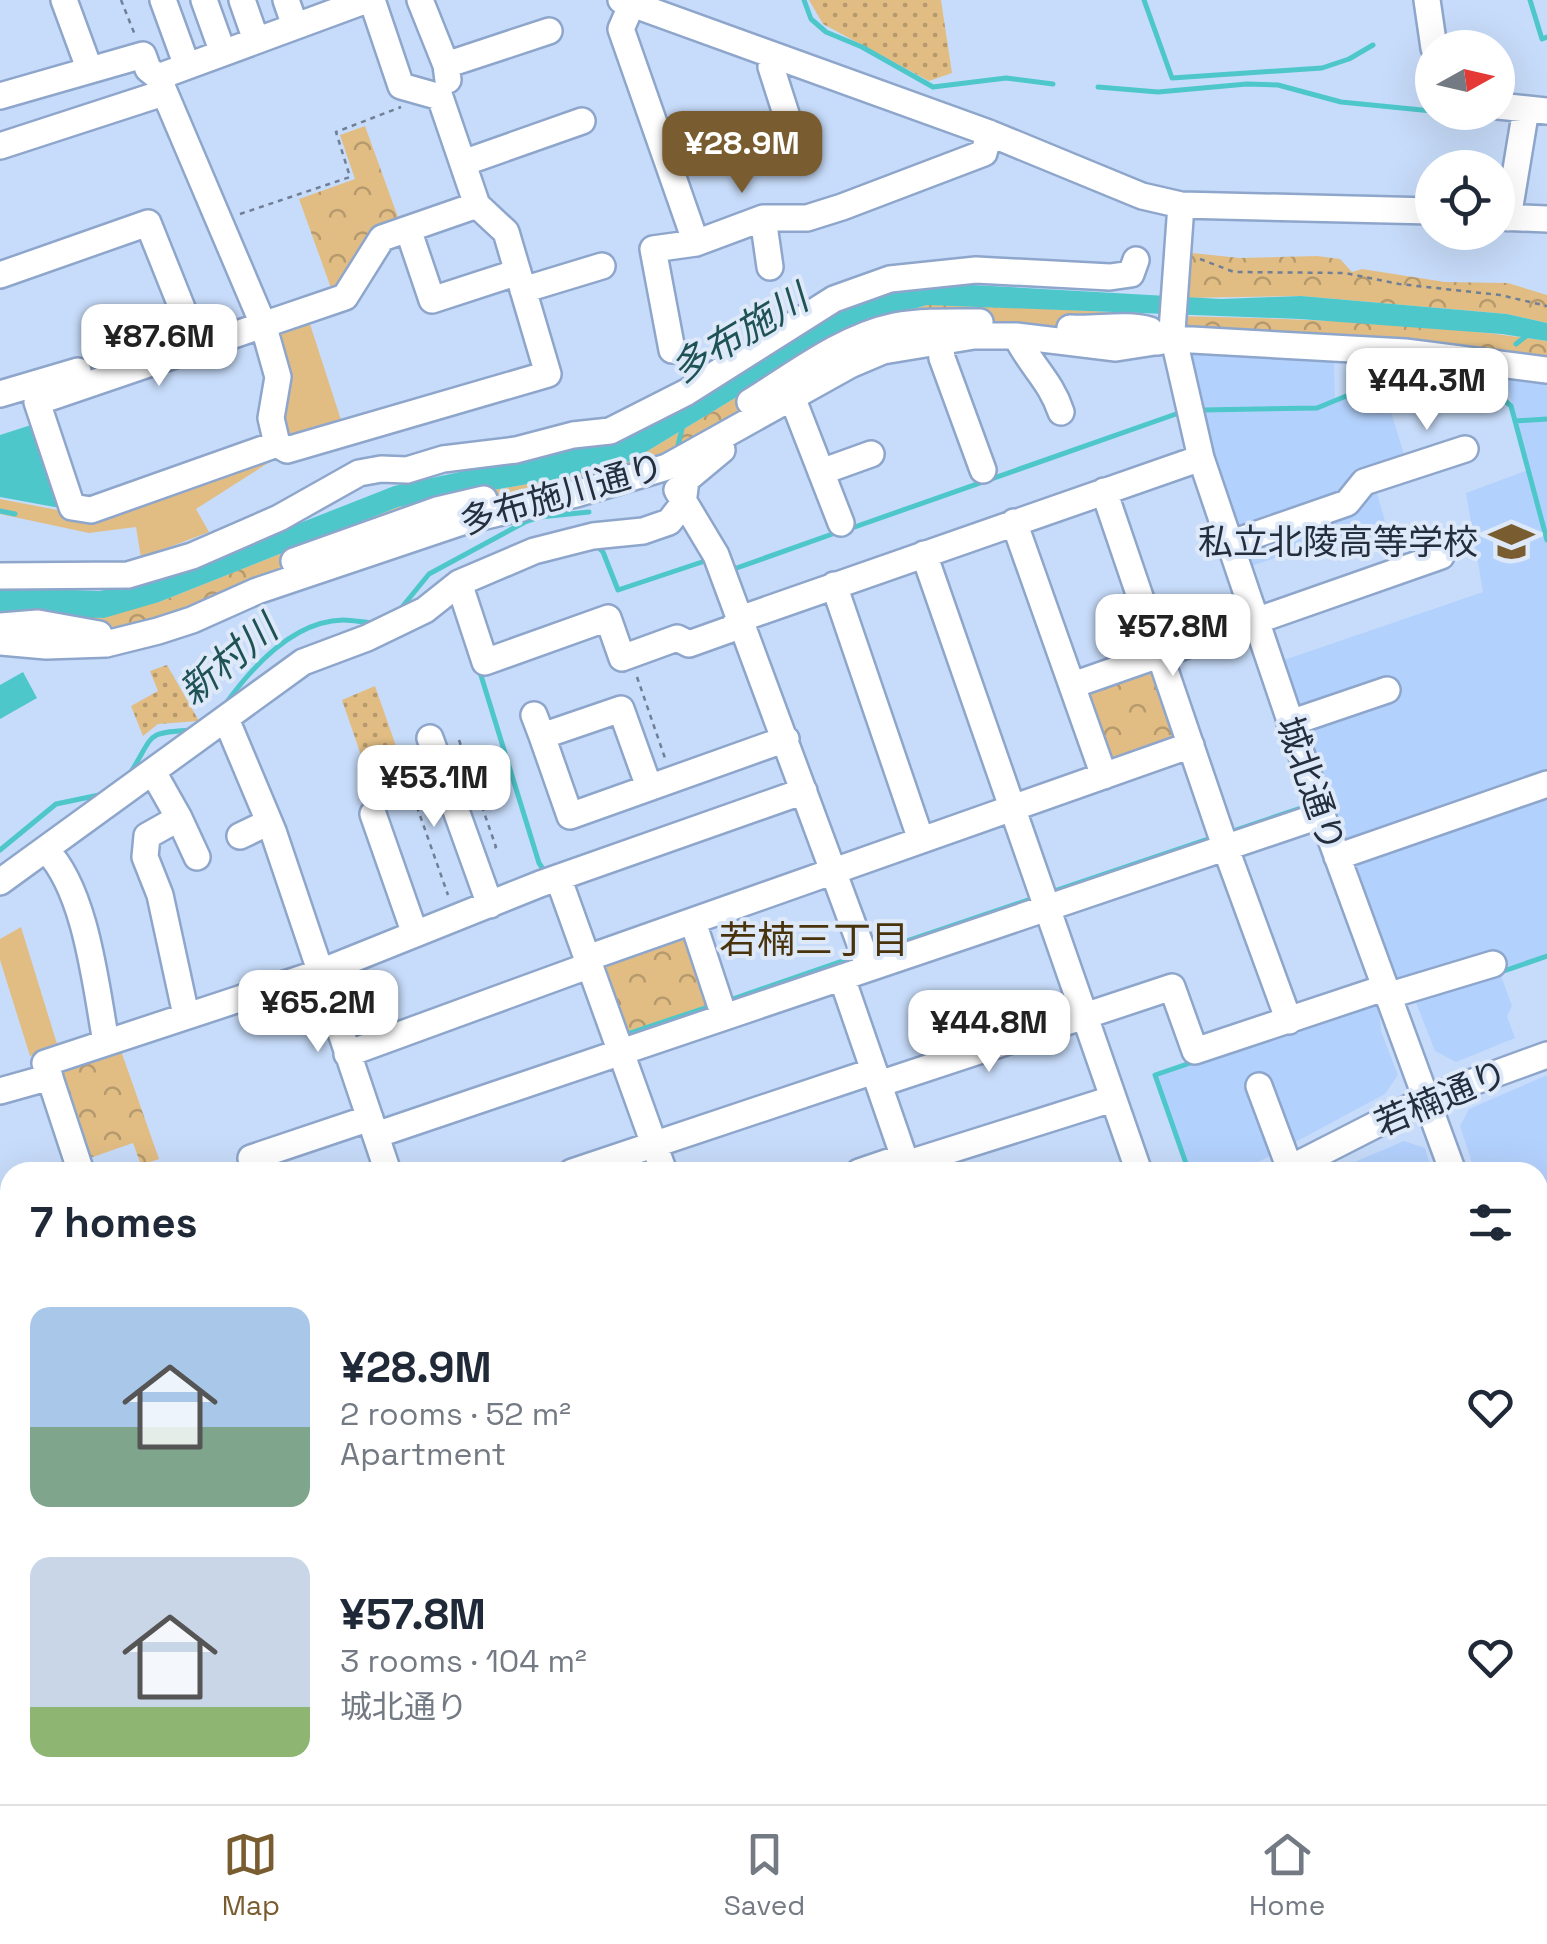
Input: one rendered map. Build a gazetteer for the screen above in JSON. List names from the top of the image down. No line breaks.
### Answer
{"streets":{"street":["多布施川通り","城北通り","若楠通り"]},"crossings":[["多布施川通り","城北通り"],["城北通り","若楠通り"]],"districts":["若楠三丁目"],"water":["多布施川","新村川"],"places":{"school or university":["私立北陵高等学校"]},"north":"right","page":{"price":["¥28.9M","¥87.6M","¥44.3M","¥57.8M","¥53.1M","¥65.2M","¥44.8M"],"heading":"7 homes","list":[{"name":"¥28.9M","note":"2 rooms · 52 m² · Apartment"},{"name":"¥57.8M","note":"3 rooms · 104 m² · 城北通り"}],"tabs":["Map","Saved","Home"]}}
